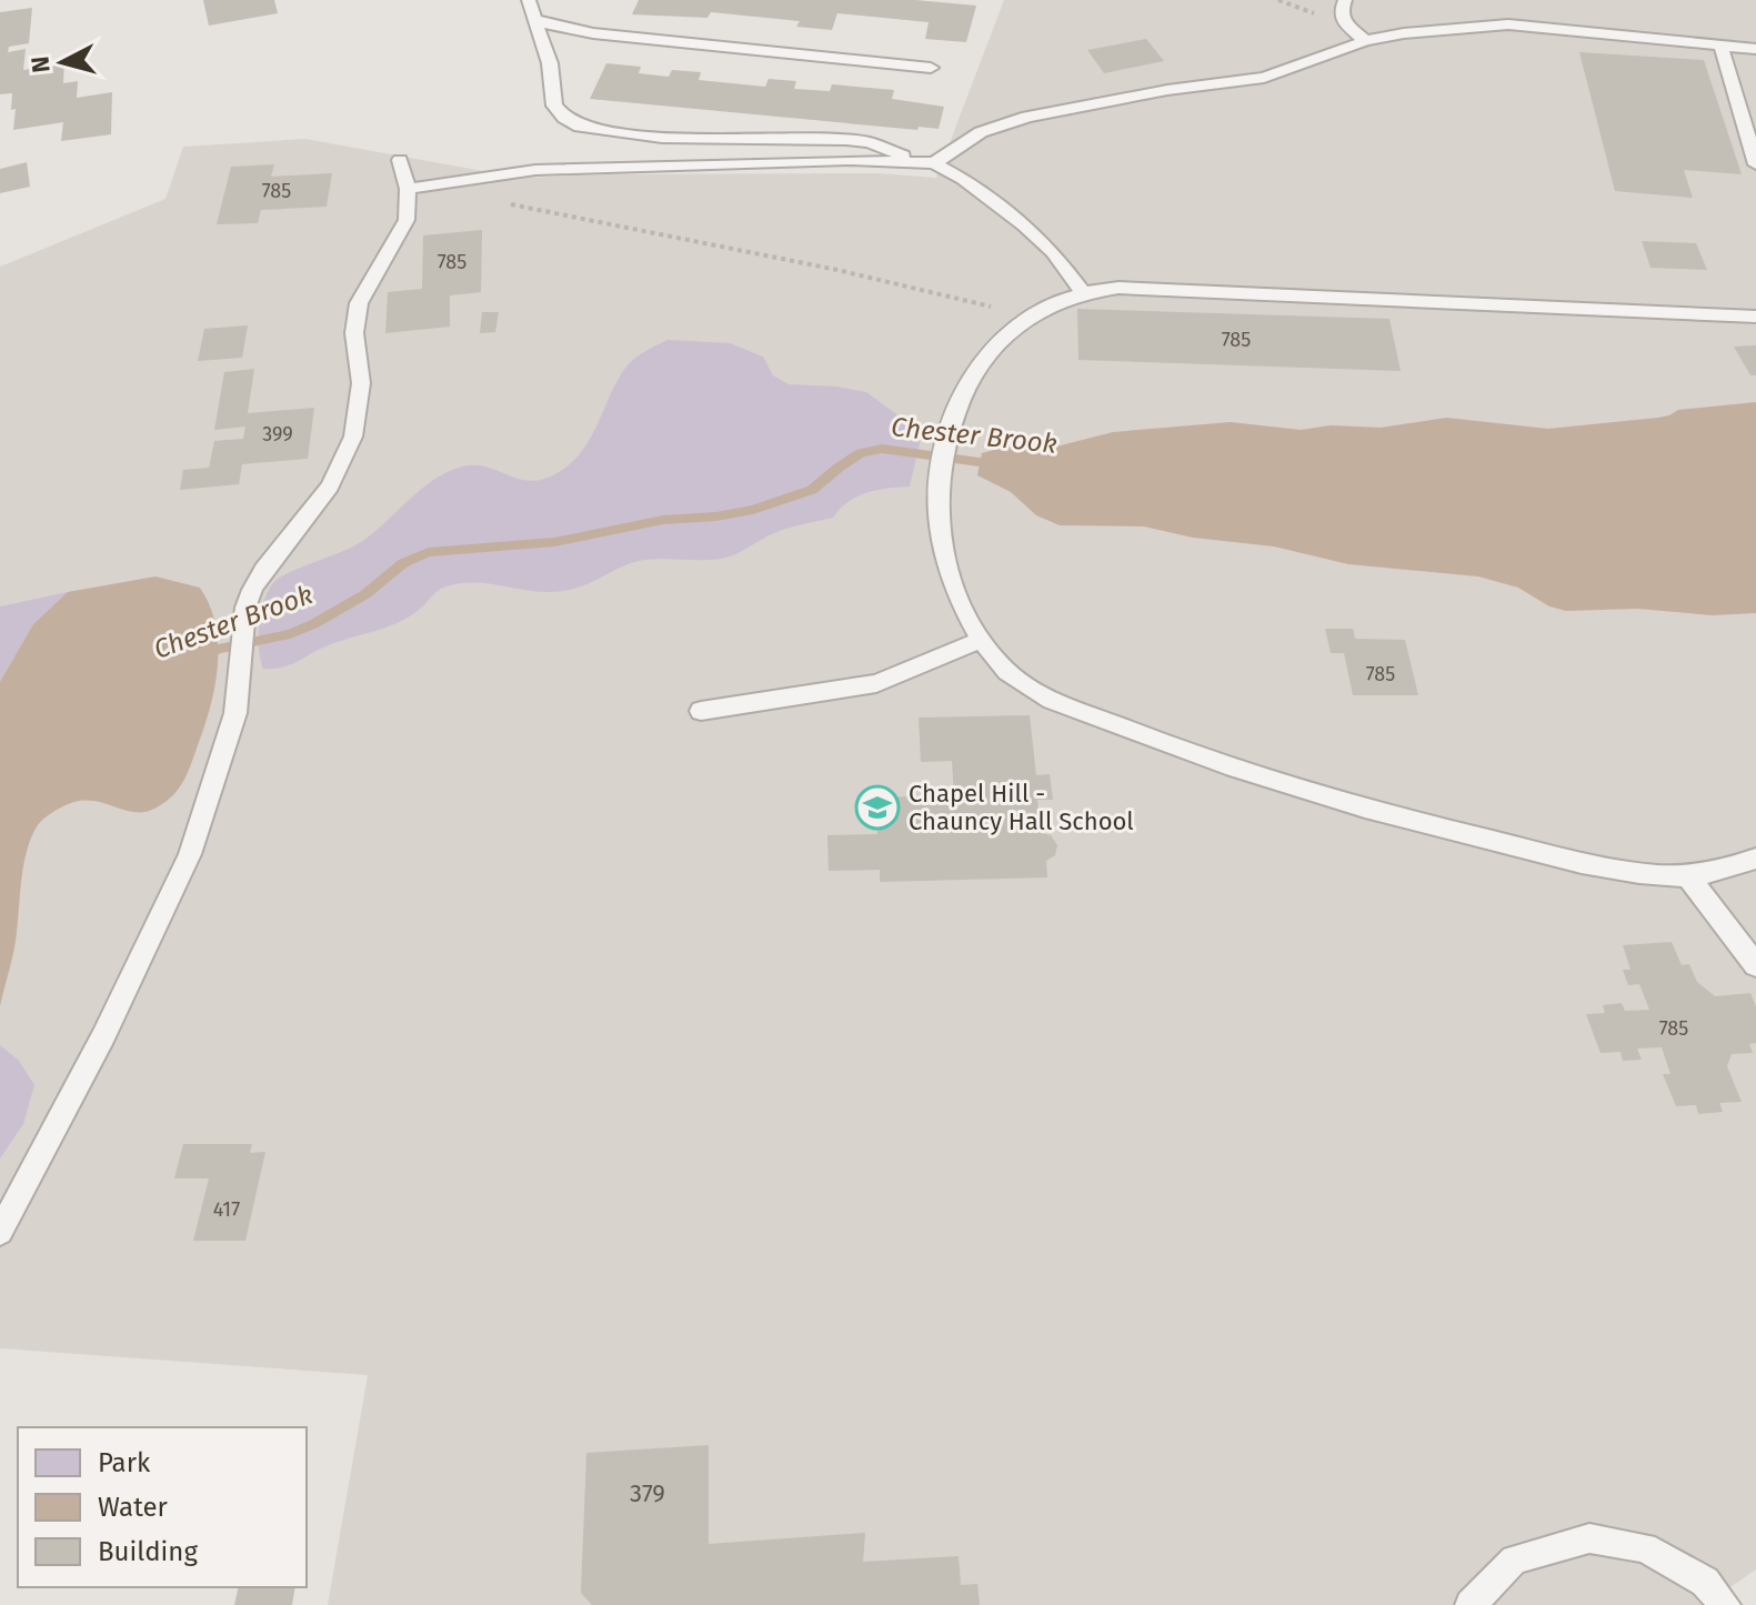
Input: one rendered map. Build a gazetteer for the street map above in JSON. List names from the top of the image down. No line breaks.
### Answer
{"water":["Chester Brook"],"places":{"school or university":["Chapel Hill - Chauncy Hall School"]},"house_numbers":["785","785","785","399","785","785","417","379"],"legend":["Park","Water","Building"],"north":"left"}
